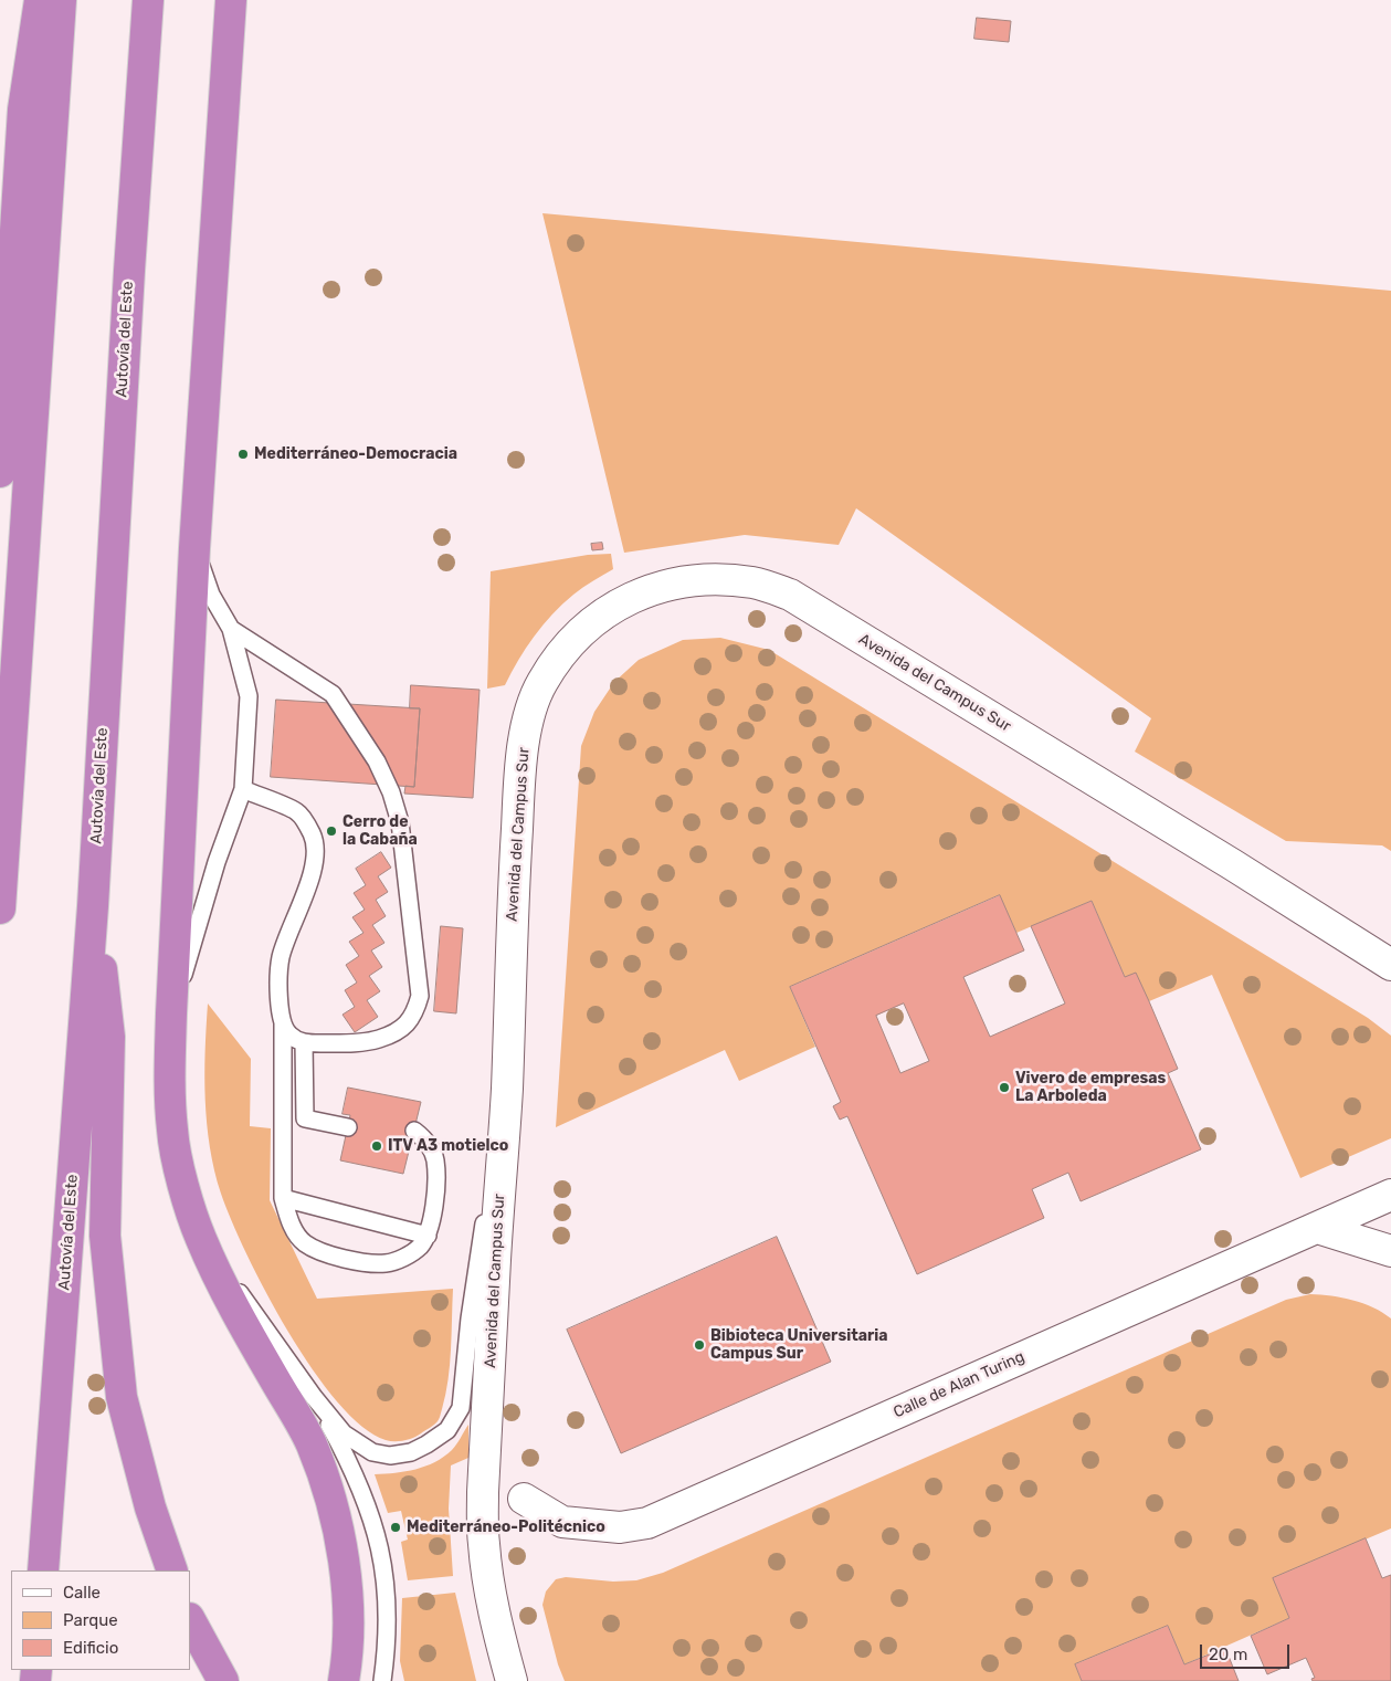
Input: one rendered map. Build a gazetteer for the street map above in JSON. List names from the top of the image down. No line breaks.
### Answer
{"streets":{"highway":["Autovía del Este"],"street":["Avenida del Campus Sur","Calle de Alan Turing"]},"places":["Mediterráneo-Democracia","Cerro de la Cabaña","Vivero de empresas La Arboleda","ITV A3 motielco","Bibioteca Universitaria Campus Sur","Mediterráneo-Politécnico"],"legend":["Calle","Parque","Edificio"],"scale_bar":"20 m"}
